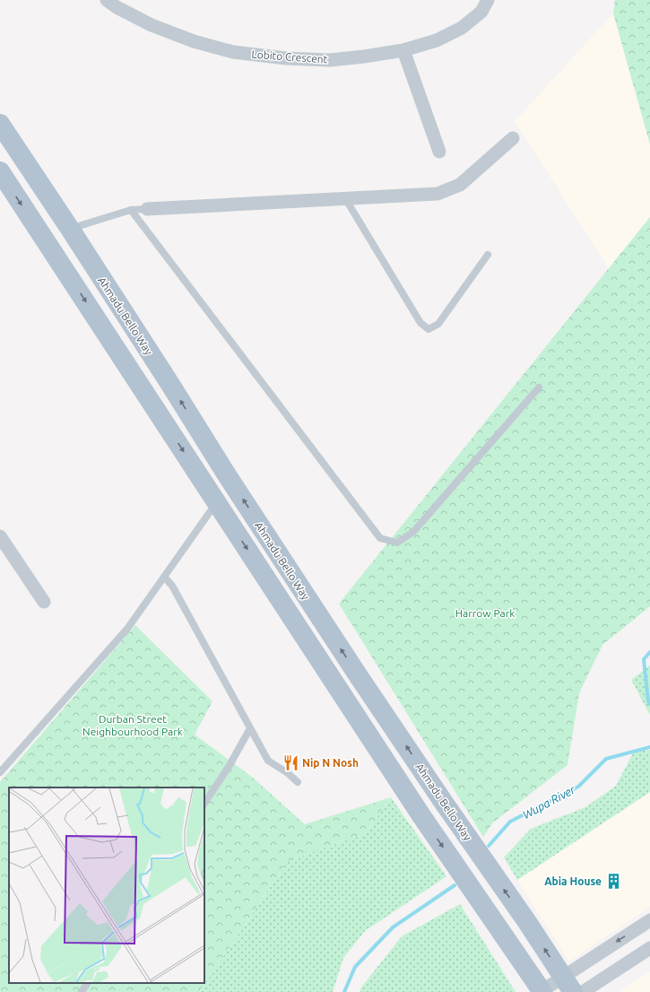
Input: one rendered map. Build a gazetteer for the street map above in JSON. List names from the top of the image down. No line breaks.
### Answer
{"streets":{"main road":["Ahmadu Bello Way"],"street":["Lobito Crescent"]},"water":["Wupa River"],"parks":["Harrow Park","Durban Street Neighbourhood Park"],"places":{"restaurant":["Nip N Nosh"],"building":["Abia House"]}}
